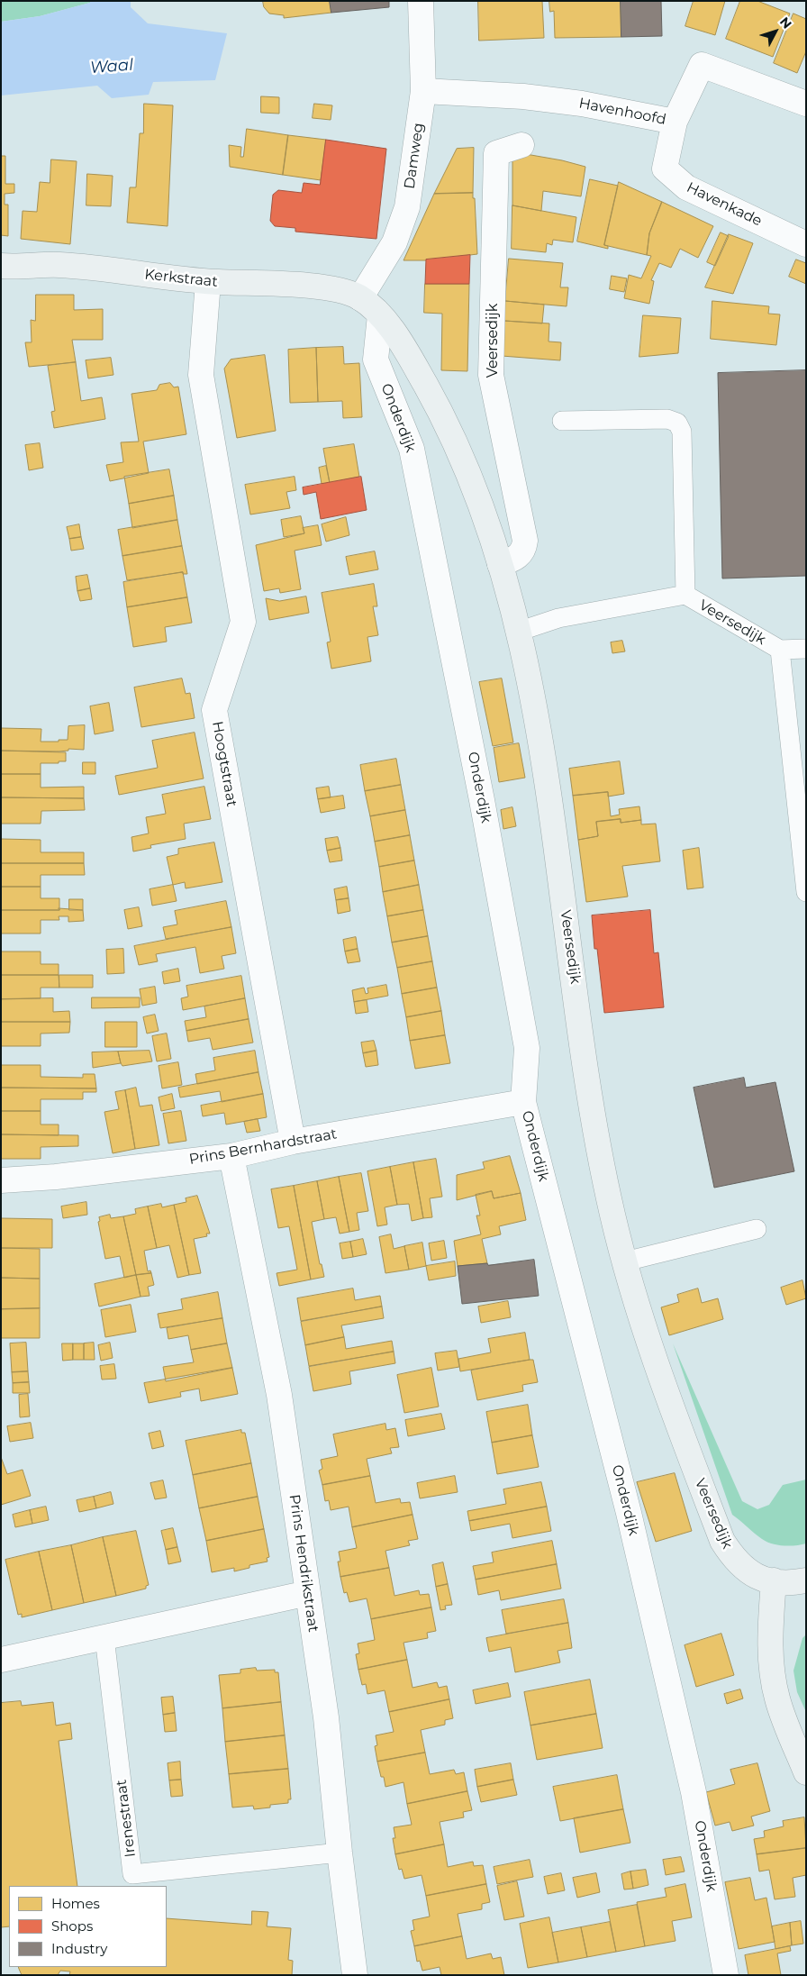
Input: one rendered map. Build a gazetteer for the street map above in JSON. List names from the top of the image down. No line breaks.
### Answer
{"streets":{"main road":["Kerkstraat","Veersedijk"],"street":["Havenhoofd","Damweg","Havenkade","Onderdijk","Hoogtstraat","Prins Bernhardstraat","Prins Hendrikstraat"],"lane":["Irenestraat"]},"crossings":[["Havenhoofd","Damweg"],["Havenhoofd","Havenkade"],["Damweg","Kerkstraat"],["Damweg","Veersedijk"],["Kerkstraat","Veersedijk"],["Kerkstraat","Hoogtstraat"],["Veersedijk","Onderdijk"],["Onderdijk","Prins Bernhardstraat"],["Hoogtstraat","Prins Bernhardstraat"],["Prins Bernhardstraat","Prins Hendrikstraat"],["Prins Hendrikstraat","Irenestraat"]],"water":["Waal"],"legend":["Homes","Shops","Industry"],"north":"top right"}
